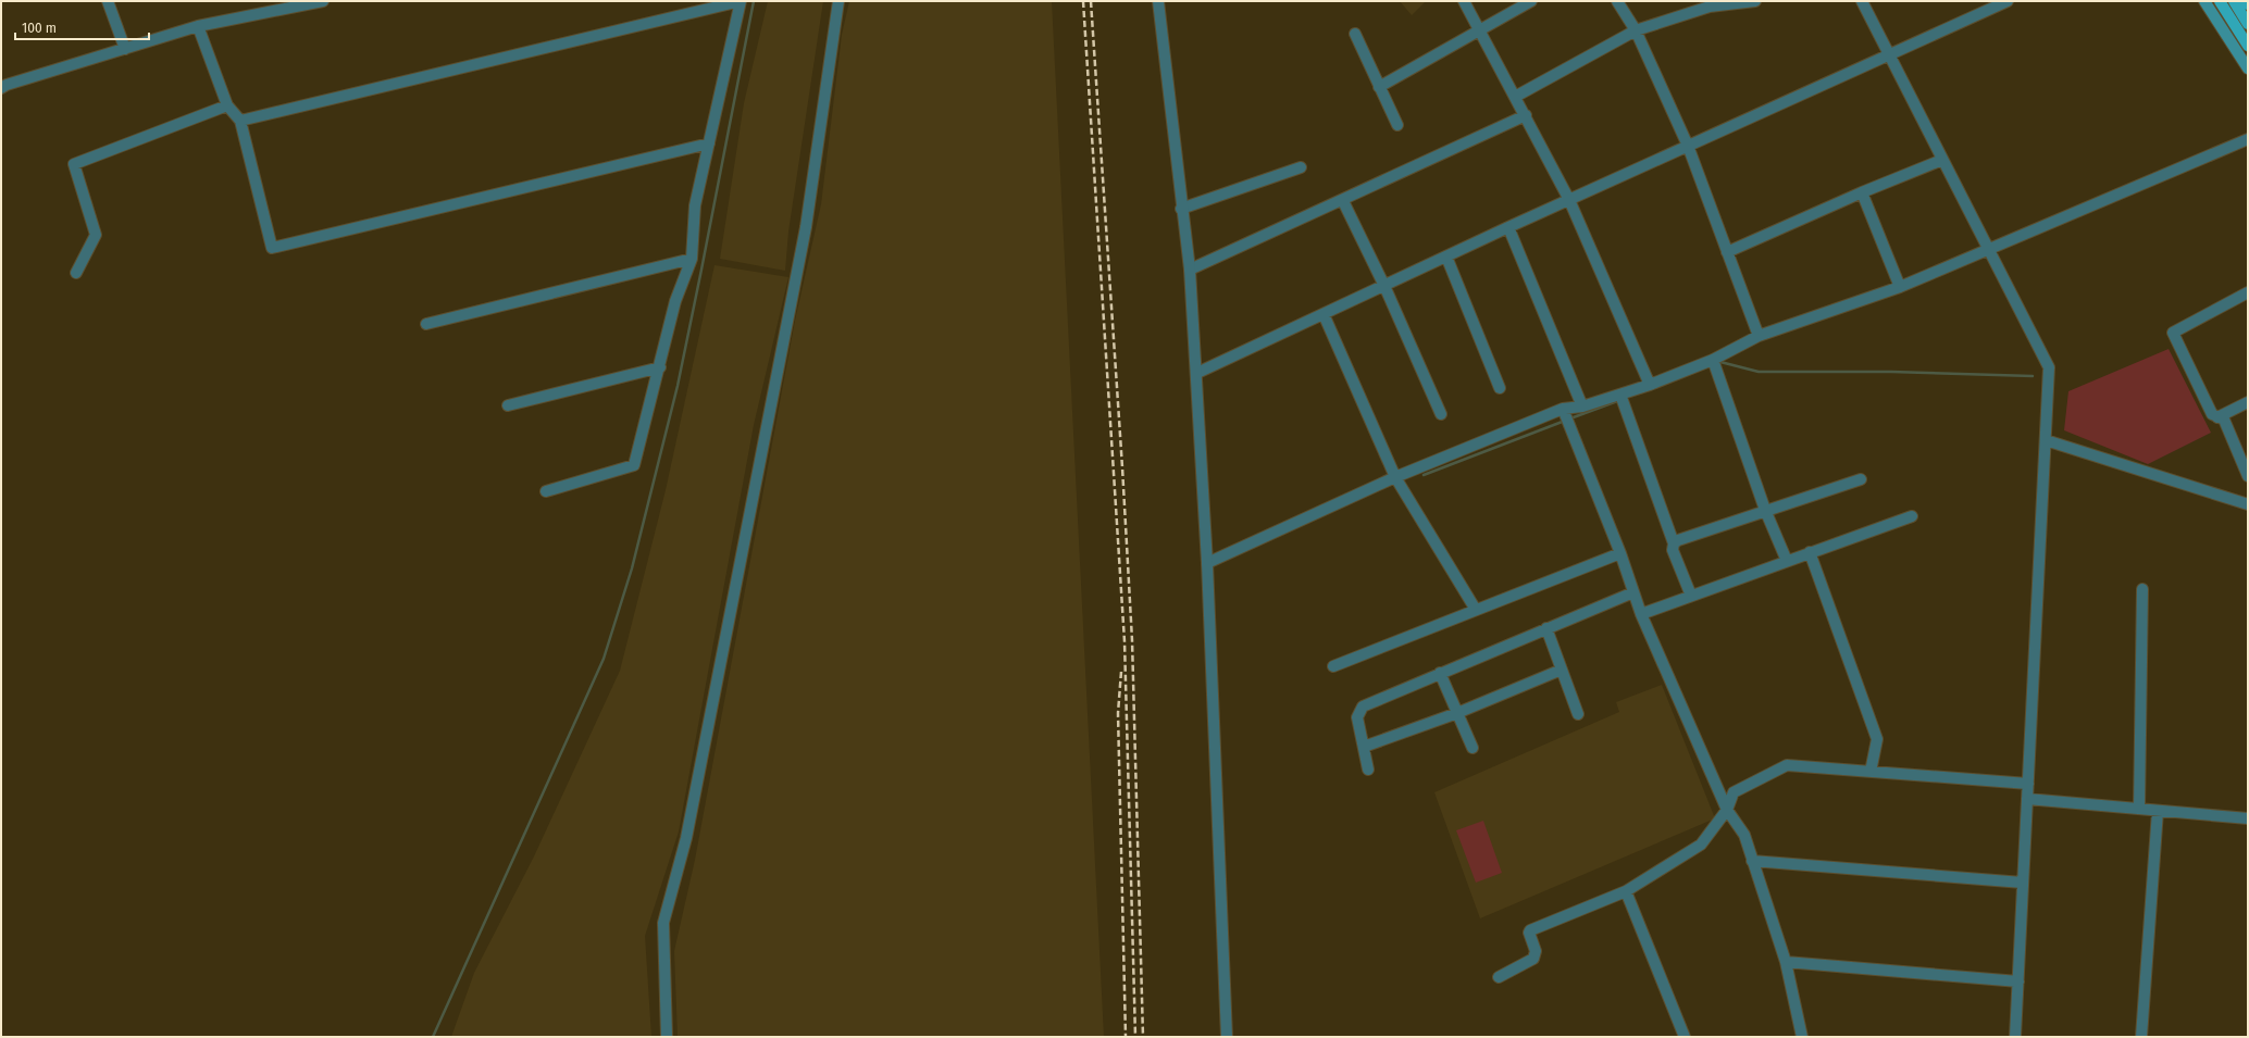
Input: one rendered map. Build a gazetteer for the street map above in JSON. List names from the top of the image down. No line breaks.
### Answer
{"scale_bar":"100 m"}
